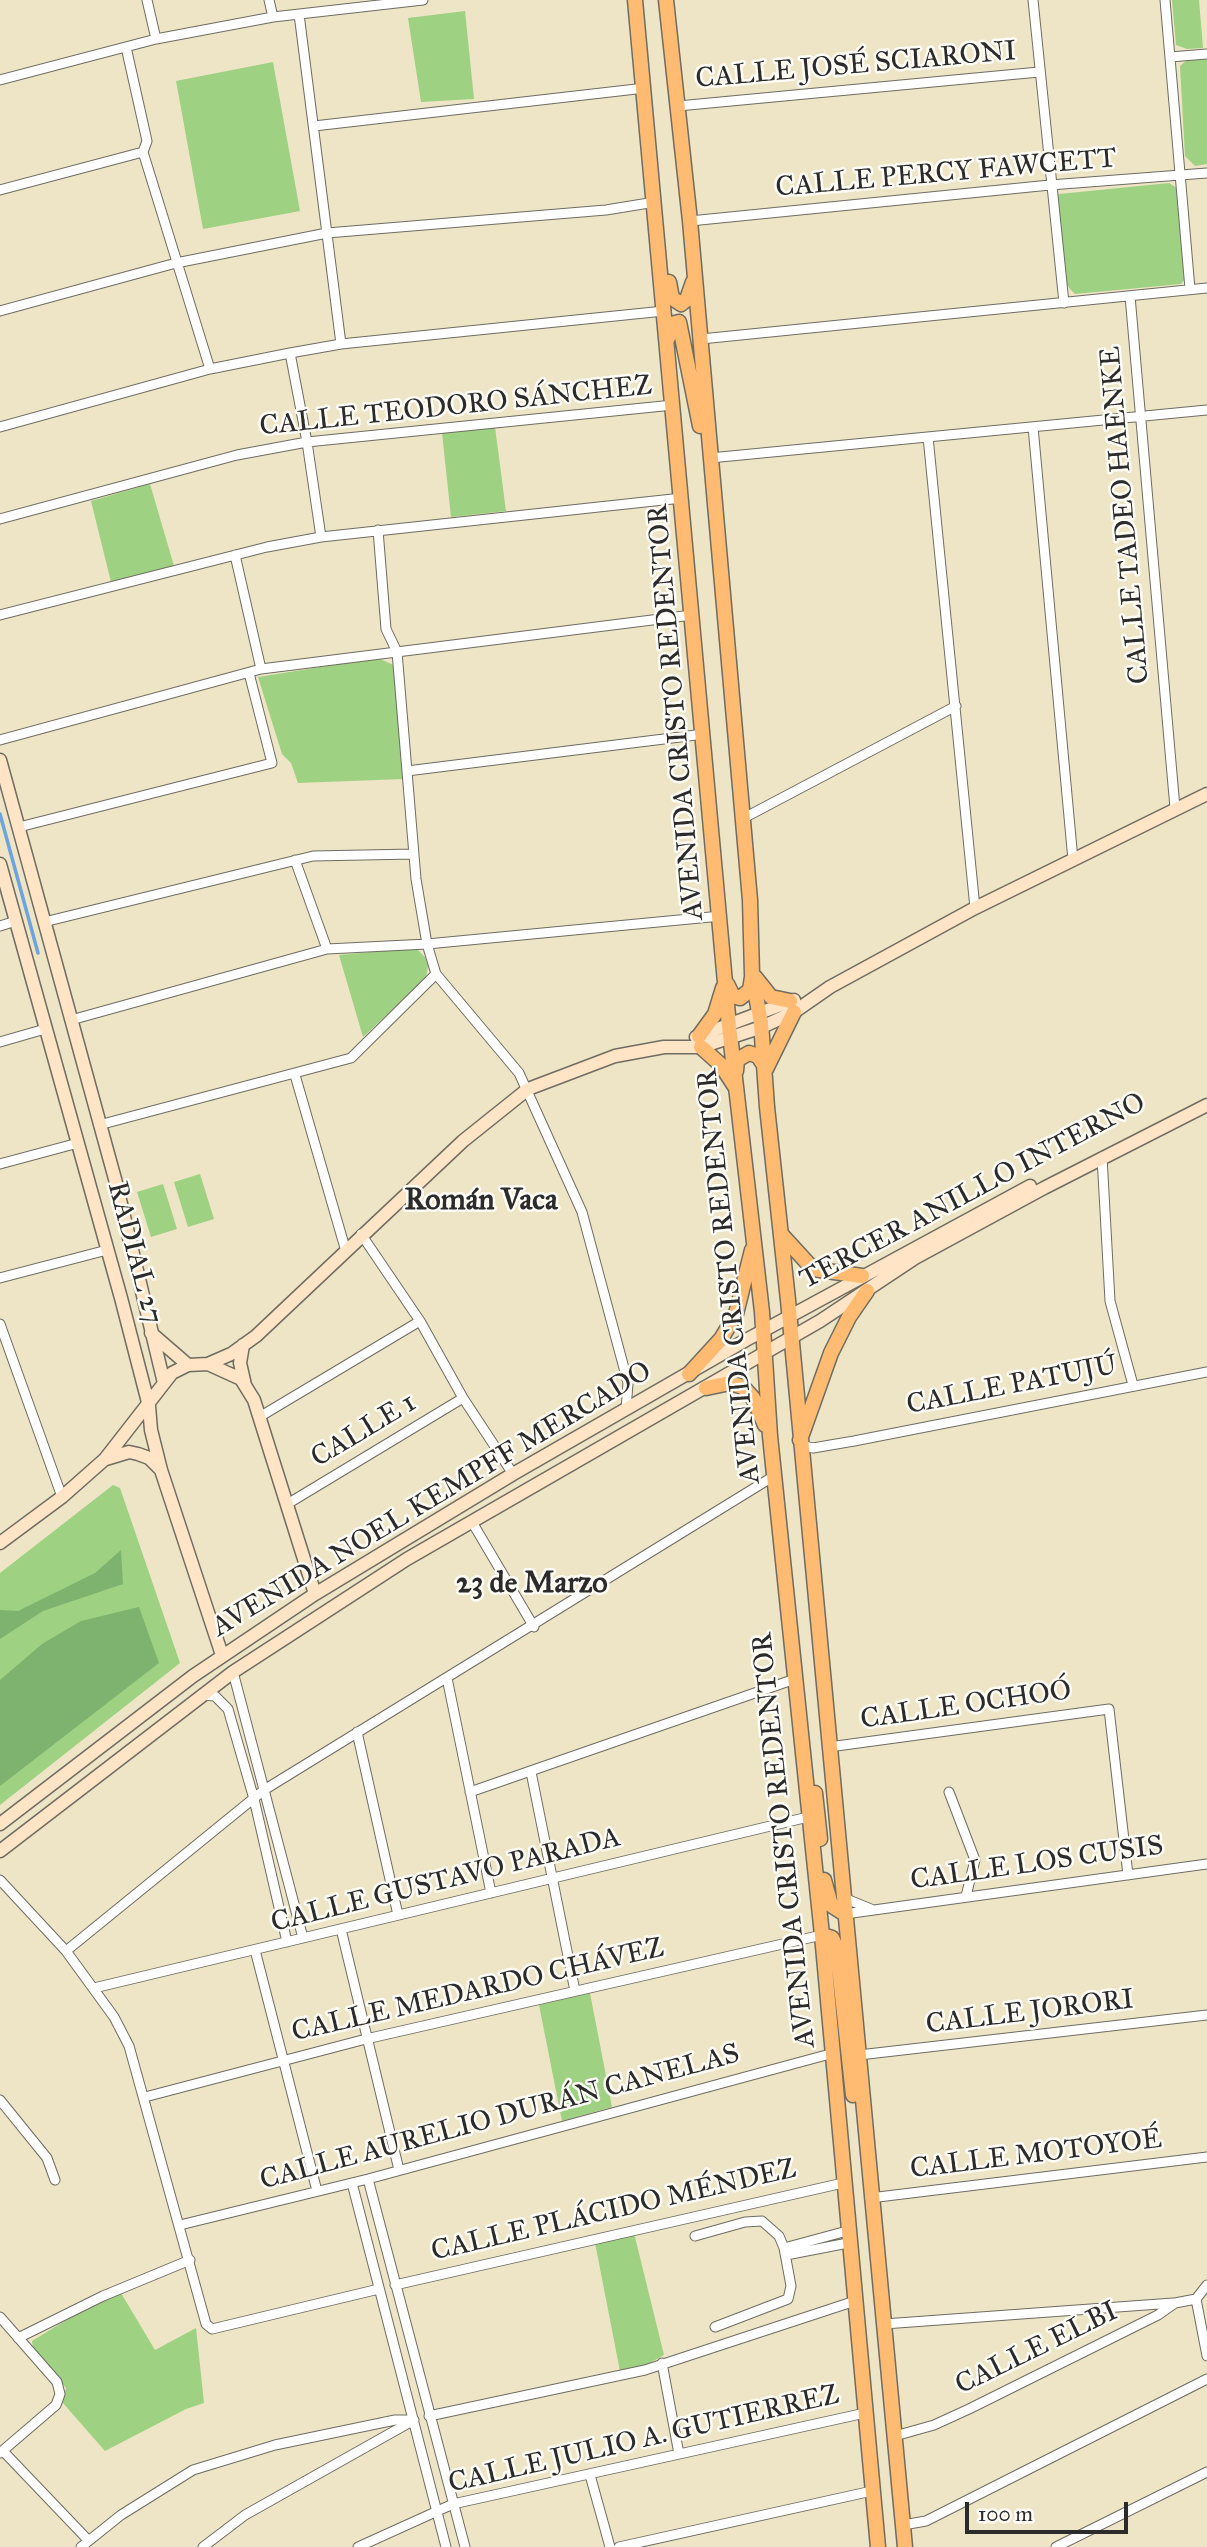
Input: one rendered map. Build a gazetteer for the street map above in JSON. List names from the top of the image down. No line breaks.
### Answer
{"streets":{"main road":["AVENIDA CRISTO REDENTOR"],"street":["CALLE JOSÉ SCIARONI","CALLE PERCY FAWCETT","CALLE TEODORO SÁNCHEZ","CALLE TADEO HAENKE","TERCER ANILLO INTERNO","RADIAL 27","CALLE PATUJÚ","CALLE 1","AVENIDA NOEL KEMPFF MERCADO","CALLE OCHOÓ","CALLE LOS CUSIS","CALLE GUSTAVO PARADA","CALLE MEDARDO CHÁVEZ","CALLE JORORI","CALLE AURELIO DURÁN CANELAS","CALLE MOTOYOÉ","CALLE PLÁCIDO MÉNDEZ","CALLE ELBI","CALLE JULIO A. GUTIERREZ"]},"crossings":[["CALLE JOSÉ SCIARONI","AVENIDA CRISTO REDENTOR"],["CALLE PERCY FAWCETT","AVENIDA CRISTO REDENTOR"],["CALLE TEODORO SÁNCHEZ","AVENIDA CRISTO REDENTOR"],["AVENIDA CRISTO REDENTOR","TERCER ANILLO INTERNO"],["AVENIDA CRISTO REDENTOR","CALLE PATUJÚ"],["AVENIDA CRISTO REDENTOR","AVENIDA NOEL KEMPFF MERCADO"],["AVENIDA CRISTO REDENTOR","CALLE OCHOÓ"],["AVENIDA CRISTO REDENTOR","CALLE LOS CUSIS"],["AVENIDA CRISTO REDENTOR","CALLE GUSTAVO PARADA"],["AVENIDA CRISTO REDENTOR","CALLE MEDARDO CHÁVEZ"],["AVENIDA CRISTO REDENTOR","CALLE JORORI"],["AVENIDA CRISTO REDENTOR","CALLE AURELIO DURÁN CANELAS"],["AVENIDA CRISTO REDENTOR","CALLE MOTOYOÉ"],["AVENIDA CRISTO REDENTOR","CALLE PLÁCIDO MÉNDEZ"],["AVENIDA CRISTO REDENTOR","CALLE ELBI"],["AVENIDA CRISTO REDENTOR","CALLE JULIO A. GUTIERREZ"],["TERCER ANILLO INTERNO","AVENIDA NOEL KEMPFF MERCADO"],["RADIAL 27","AVENIDA NOEL KEMPFF MERCADO"],["CALLE OCHOÓ","CALLE LOS CUSIS"]],"districts":["Román Vaca","23 de Marzo"],"scale_bar":"100 m"}
